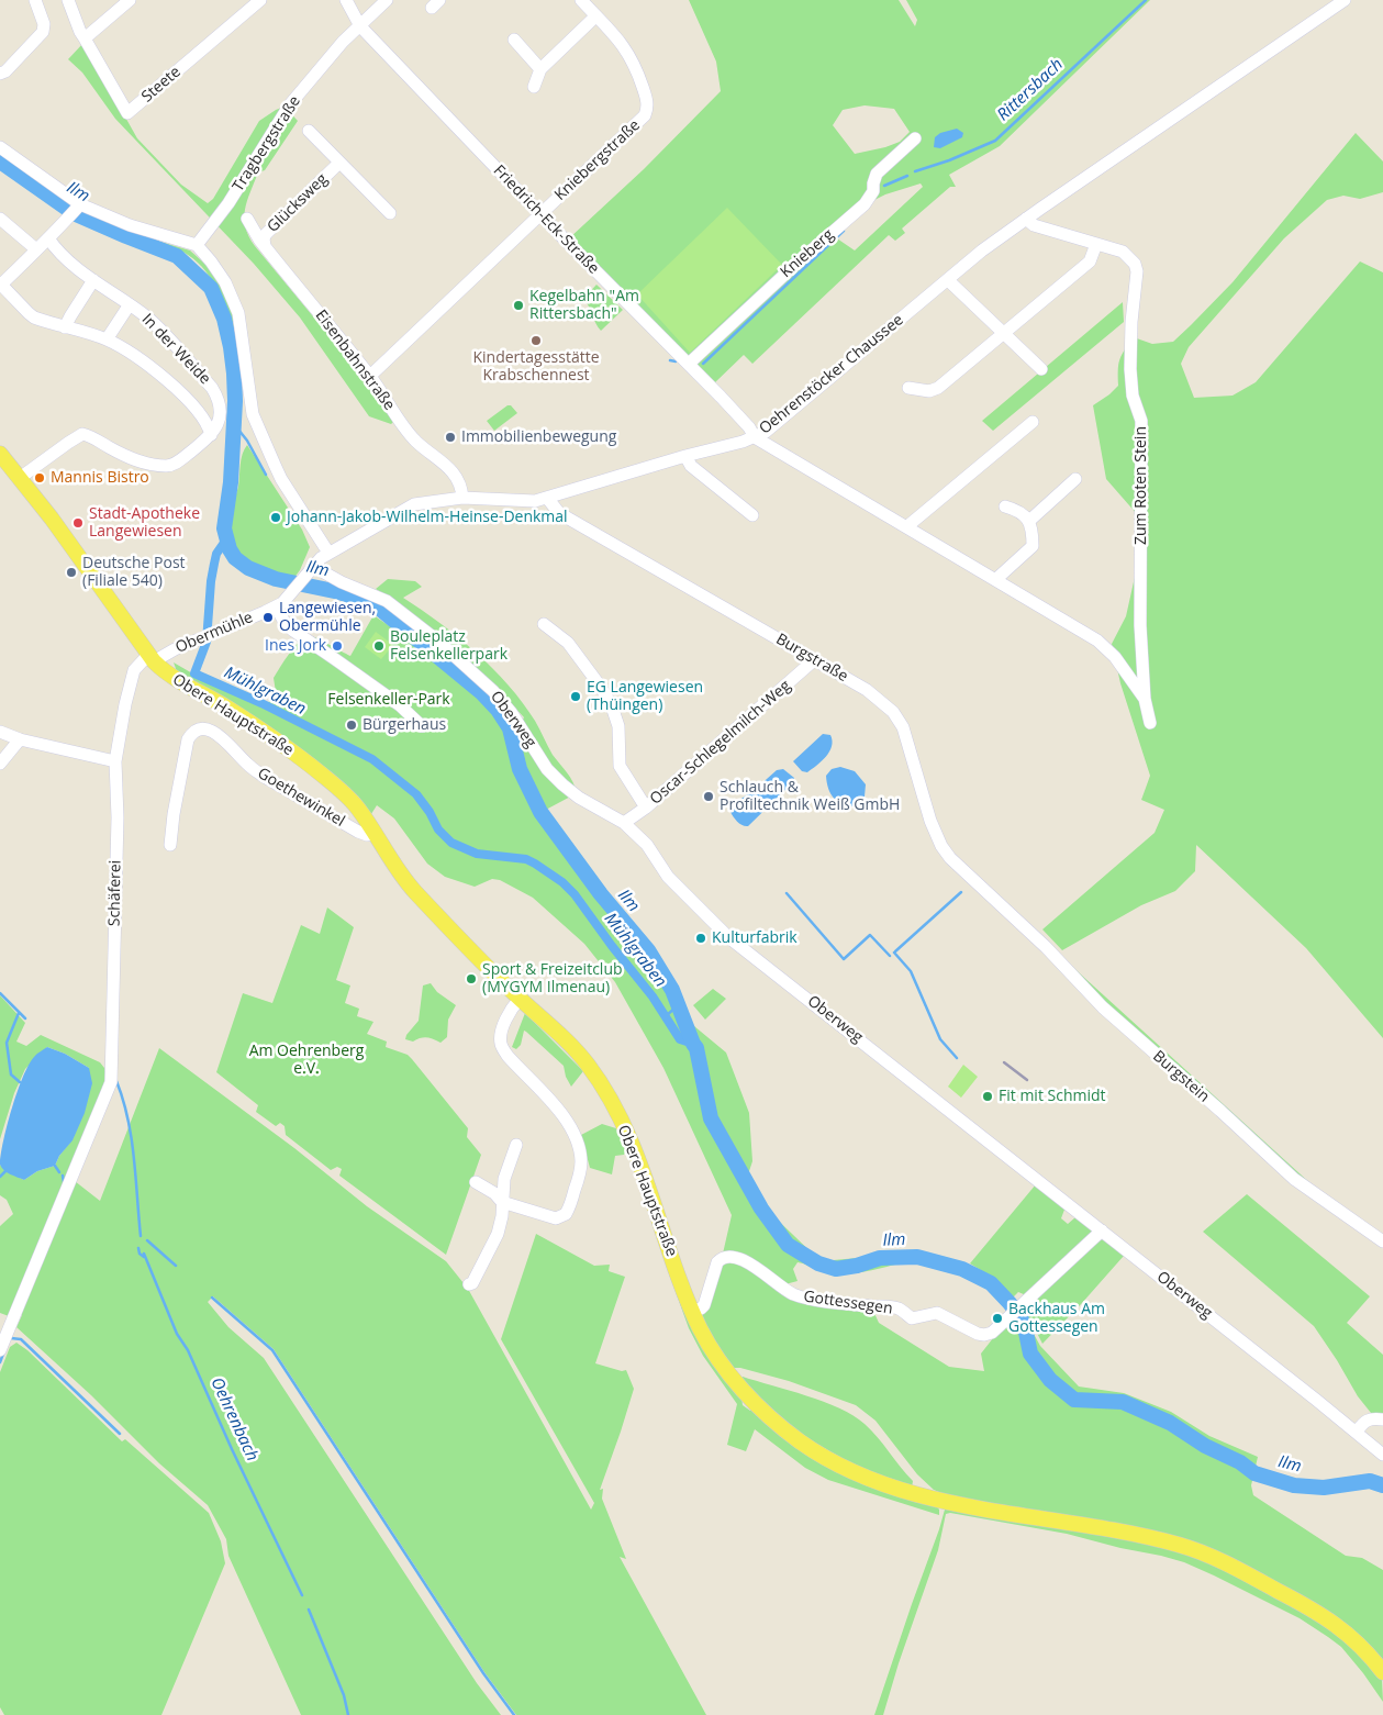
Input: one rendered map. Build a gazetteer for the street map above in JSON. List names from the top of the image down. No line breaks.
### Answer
{"streets":{"main road":["Obere Hauptstraße"],"street":["Steete","Tragbergstraße","Kniebergstraße","Glücksweg","Friedrich-Eck-Straße","Knieberg","In der Weide","Eisenbahnstraße","Oehrenstöcker Chaussee","Zum Roten Stein","Obermühle","Burgstraße","Oberweg","Oscar-Schlegelmilch-Weg","Goethewinkel","Schäferei","Burgstein","Gottessegen"]},"crossings":[["Tragbergstraße","Friedrich-Eck-Straße"],["Kniebergstraße","Friedrich-Eck-Straße"],["Kniebergstraße","Eisenbahnstraße"],["Glücksweg","Eisenbahnstraße"],["Friedrich-Eck-Straße","Knieberg"],["Friedrich-Eck-Straße","Oehrenstöcker Chaussee"],["Friedrich-Eck-Straße","Zum Roten Stein"],["Eisenbahnstraße","Oehrenstöcker Chaussee"],["Oehrenstöcker Chaussee","Zum Roten Stein"],["Oehrenstöcker Chaussee","Obermühle"],["Oehrenstöcker Chaussee","Burgstraße"],["Obermühle","Obere Hauptstraße"],["Obermühle","Oberweg"],["Obermühle","Schäferei"],["Burgstraße","Oscar-Schlegelmilch-Weg"],["Burgstraße","Burgstein"],["Obere Hauptstraße","Goethewinkel"],["Obere Hauptstraße","Schäferei"],["Obere Hauptstraße","Gottessegen"],["Oberweg","Oscar-Schlegelmilch-Weg"],["Oberweg","Gottessegen"]],"water":["Rittersbach","Ilm","Mühlgraben","Oehrenbach"],"parks":["Felsenkeller-Park","Am Oehrenberg e.V."],"places":["Kegelbahn \"Am Rittersbach\"","Kindertagesstätte Krabschennest","Immobilienbewegung","Mannis Bistro","Johann-Jakob-Wilhelm-Heinse-Denkmal","Stadt-Apotheke Langewiesen","Deutsche Post (Filiale 540)","Langewiesen, Obermühle","Ines Jork","Bouleplatz Felsenkellerpark","EG Langewiesen (Thüingen)","Bürgerhaus","Schlauch & Profiltechnik Weiß GmbH","Kulturfabrik","Sport & Freizeitclub (MYGYM Ilmenau)","Fit mit Schmidt","Backhaus Am Gottessegen"]}
